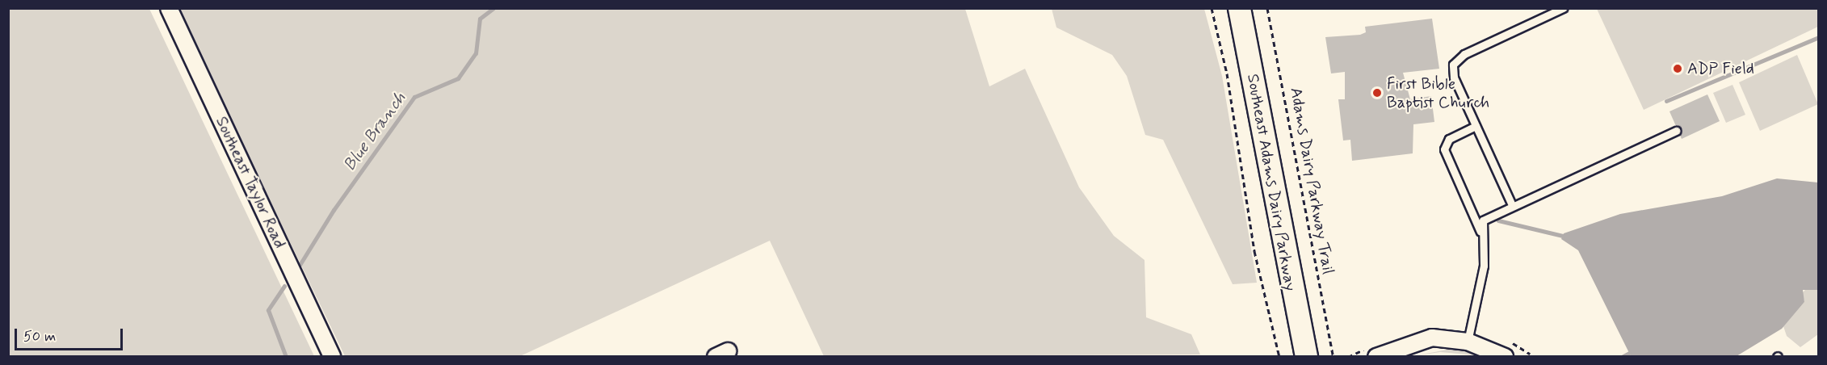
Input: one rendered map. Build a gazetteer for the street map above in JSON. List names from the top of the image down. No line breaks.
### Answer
{"streets":{"main road":["Southeast Adams Dairy Parkway"],"street":["Southeast Taylor Road"],"path":["Adams Dairy Parkway Trail"]},"water":["Blue Branch"],"places":["ADP Field","First Bible Baptist Church"],"scale_bar":"50 m"}
